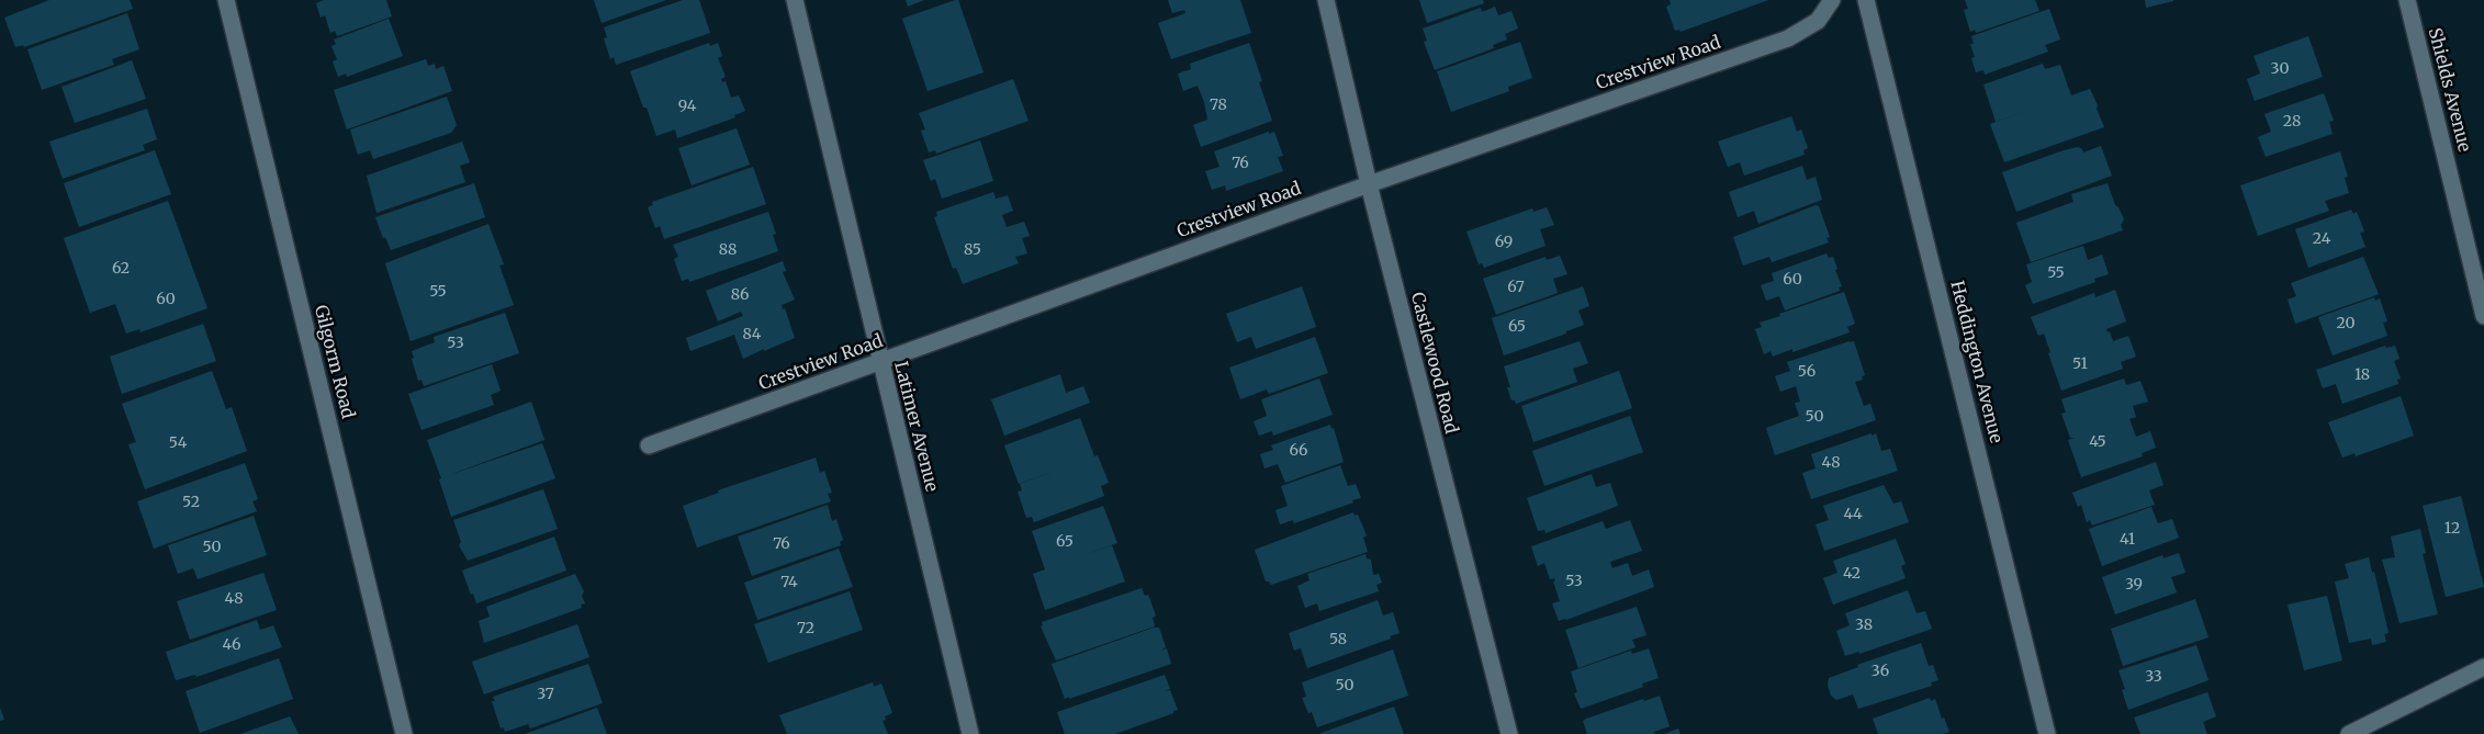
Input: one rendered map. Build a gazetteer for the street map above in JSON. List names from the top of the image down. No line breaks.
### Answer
{"streets":{"street":["Crestview Road","Shields Avenue","Gilgorm Road","Heddington Avenue","Castlewood Road","Latimer Avenue"]},"crossings":[["Crestview Road","Castlewood Road"],["Crestview Road","Latimer Avenue"]],"house_numbers":["30","78","94","28","76","24","69","88","85","62","55","60","67","55","86","60","20","65","84","53","51","56","18","50","45","54","66","48","52","44","12","41","65","76","50","42","53","74","39","48","38","72","58","46","36","33","50","37"]}
